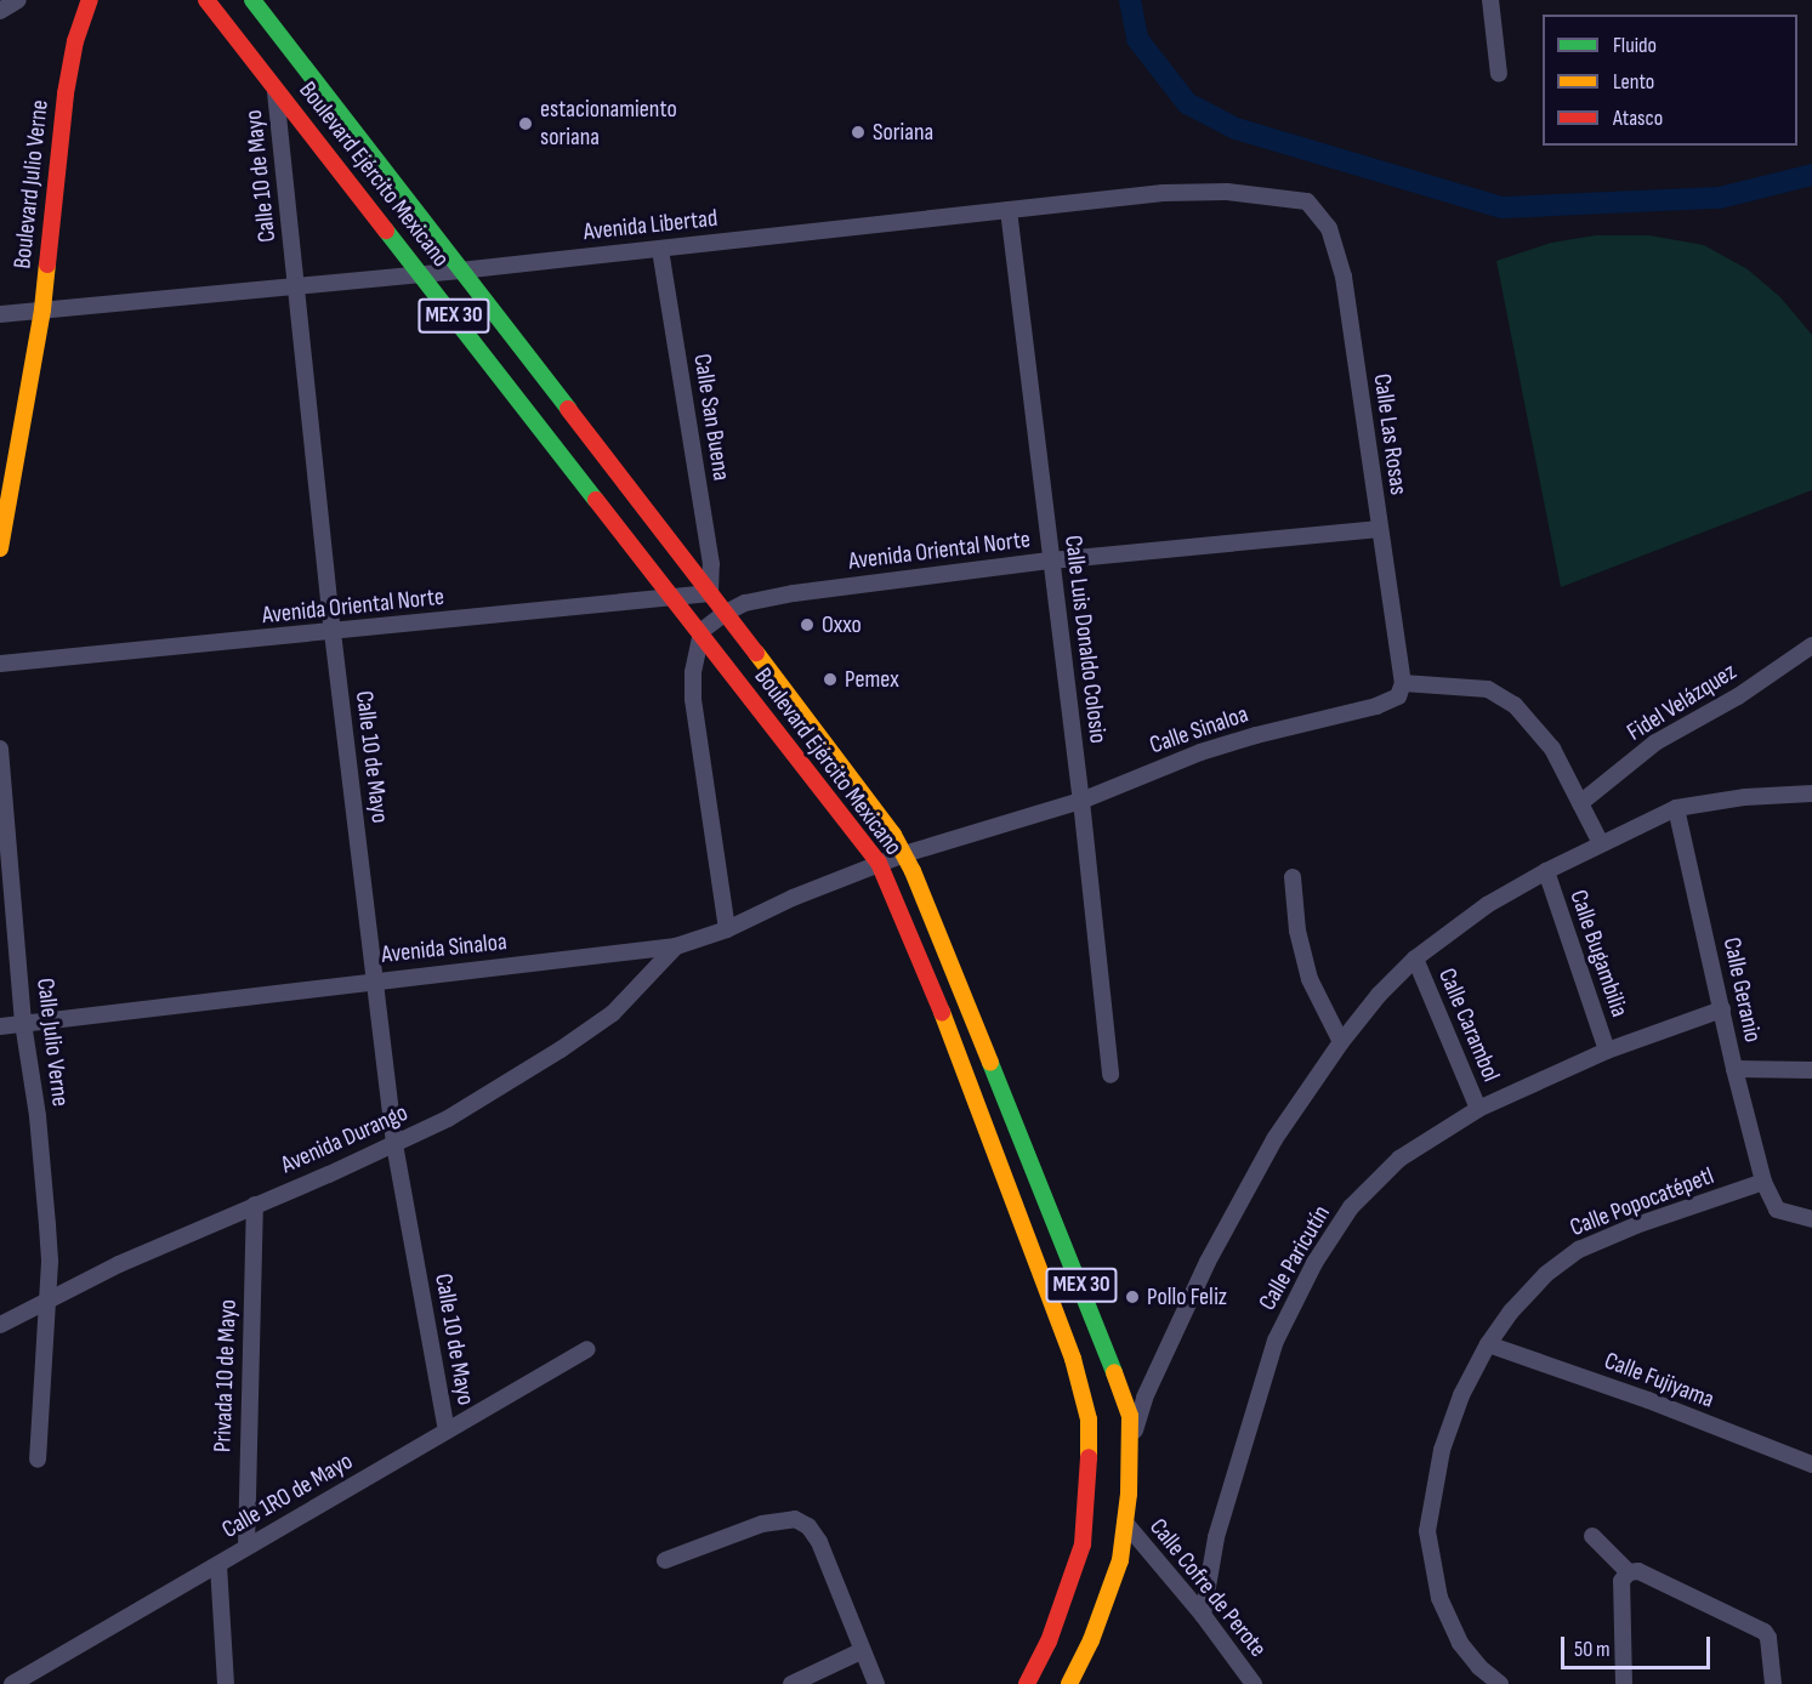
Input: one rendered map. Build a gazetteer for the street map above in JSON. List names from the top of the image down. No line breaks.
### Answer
{"streets":{"main road":["Boulevard Ejército Mexicano","Boulevard Julio Verne","MEX 30"],"street":["Calle 10 de Mayo","Avenida Libertad","Calle San Buena","Calle Las Rosas","Avenida Oriental Norte","Calle Luis Donaldo Colosio","Fidel Velázquez","Calle Sinaloa","Avenida Sinaloa","Calle Bugambilia","Calle Geranio","Calle Carambol","Calle Julio Verne","Avenida Durango","Calle Popocatépetl","Calle Paricutín","Privada 10 de Mayo","Calle Fujiyama","Calle 1RO de Mayo","Calle Cofre de Perote"]},"crossings":[["Boulevard Ejército Mexicano","Calle 10 de Mayo"],["Boulevard Ejército Mexicano","Avenida Libertad"],["Boulevard Ejército Mexicano","Calle San Buena"],["Boulevard Ejército Mexicano","Avenida Oriental Norte"],["Boulevard Ejército Mexicano","Calle Sinaloa"],["Boulevard Ejército Mexicano","Avenida Sinaloa"],["Boulevard Ejército Mexicano","Calle Cofre de Perote"],["Calle 10 de Mayo","Avenida Libertad"],["Calle 10 de Mayo","Avenida Oriental Norte"],["Calle 10 de Mayo","Avenida Sinaloa"],["Calle 10 de Mayo","Avenida Durango"],["Calle 10 de Mayo","Calle 1RO de Mayo"],["Boulevard Julio Verne","Avenida Libertad"],["Avenida Libertad","Calle San Buena"],["Avenida Libertad","Calle Las Rosas"],["Avenida Libertad","Calle Luis Donaldo Colosio"],["Calle San Buena","Avenida Oriental Norte"],["Calle Las Rosas","Avenida Oriental Norte"],["Calle Las Rosas","Calle Sinaloa"],["Avenida Oriental Norte","Calle Luis Donaldo Colosio"],["Calle Luis Donaldo Colosio","Calle Sinaloa"],["Calle Sinaloa","Avenida Sinaloa"],["Avenida Sinaloa","Calle Julio Verne"],["Avenida Sinaloa","Avenida Durango"],["Calle Bugambilia","Calle Paricutín"],["Calle Geranio","Calle Popocatépetl"],["Calle Geranio","Calle Paricutín"],["Calle Carambol","Calle Paricutín"],["Calle Julio Verne","Avenida Durango"],["Avenida Durango","Privada 10 de Mayo"],["Calle Popocatépetl","Calle Fujiyama"],["Calle Paricutín","Calle Cofre de Perote"],["Privada 10 de Mayo","Calle 1RO de Mayo"]],"places":["estacionamiento soriana","Soriana","Oxxo","Pemex","Pollo Feliz"],"legend":["Fluido","Lento","Atasco"],"scale_bar":"50 m"}
